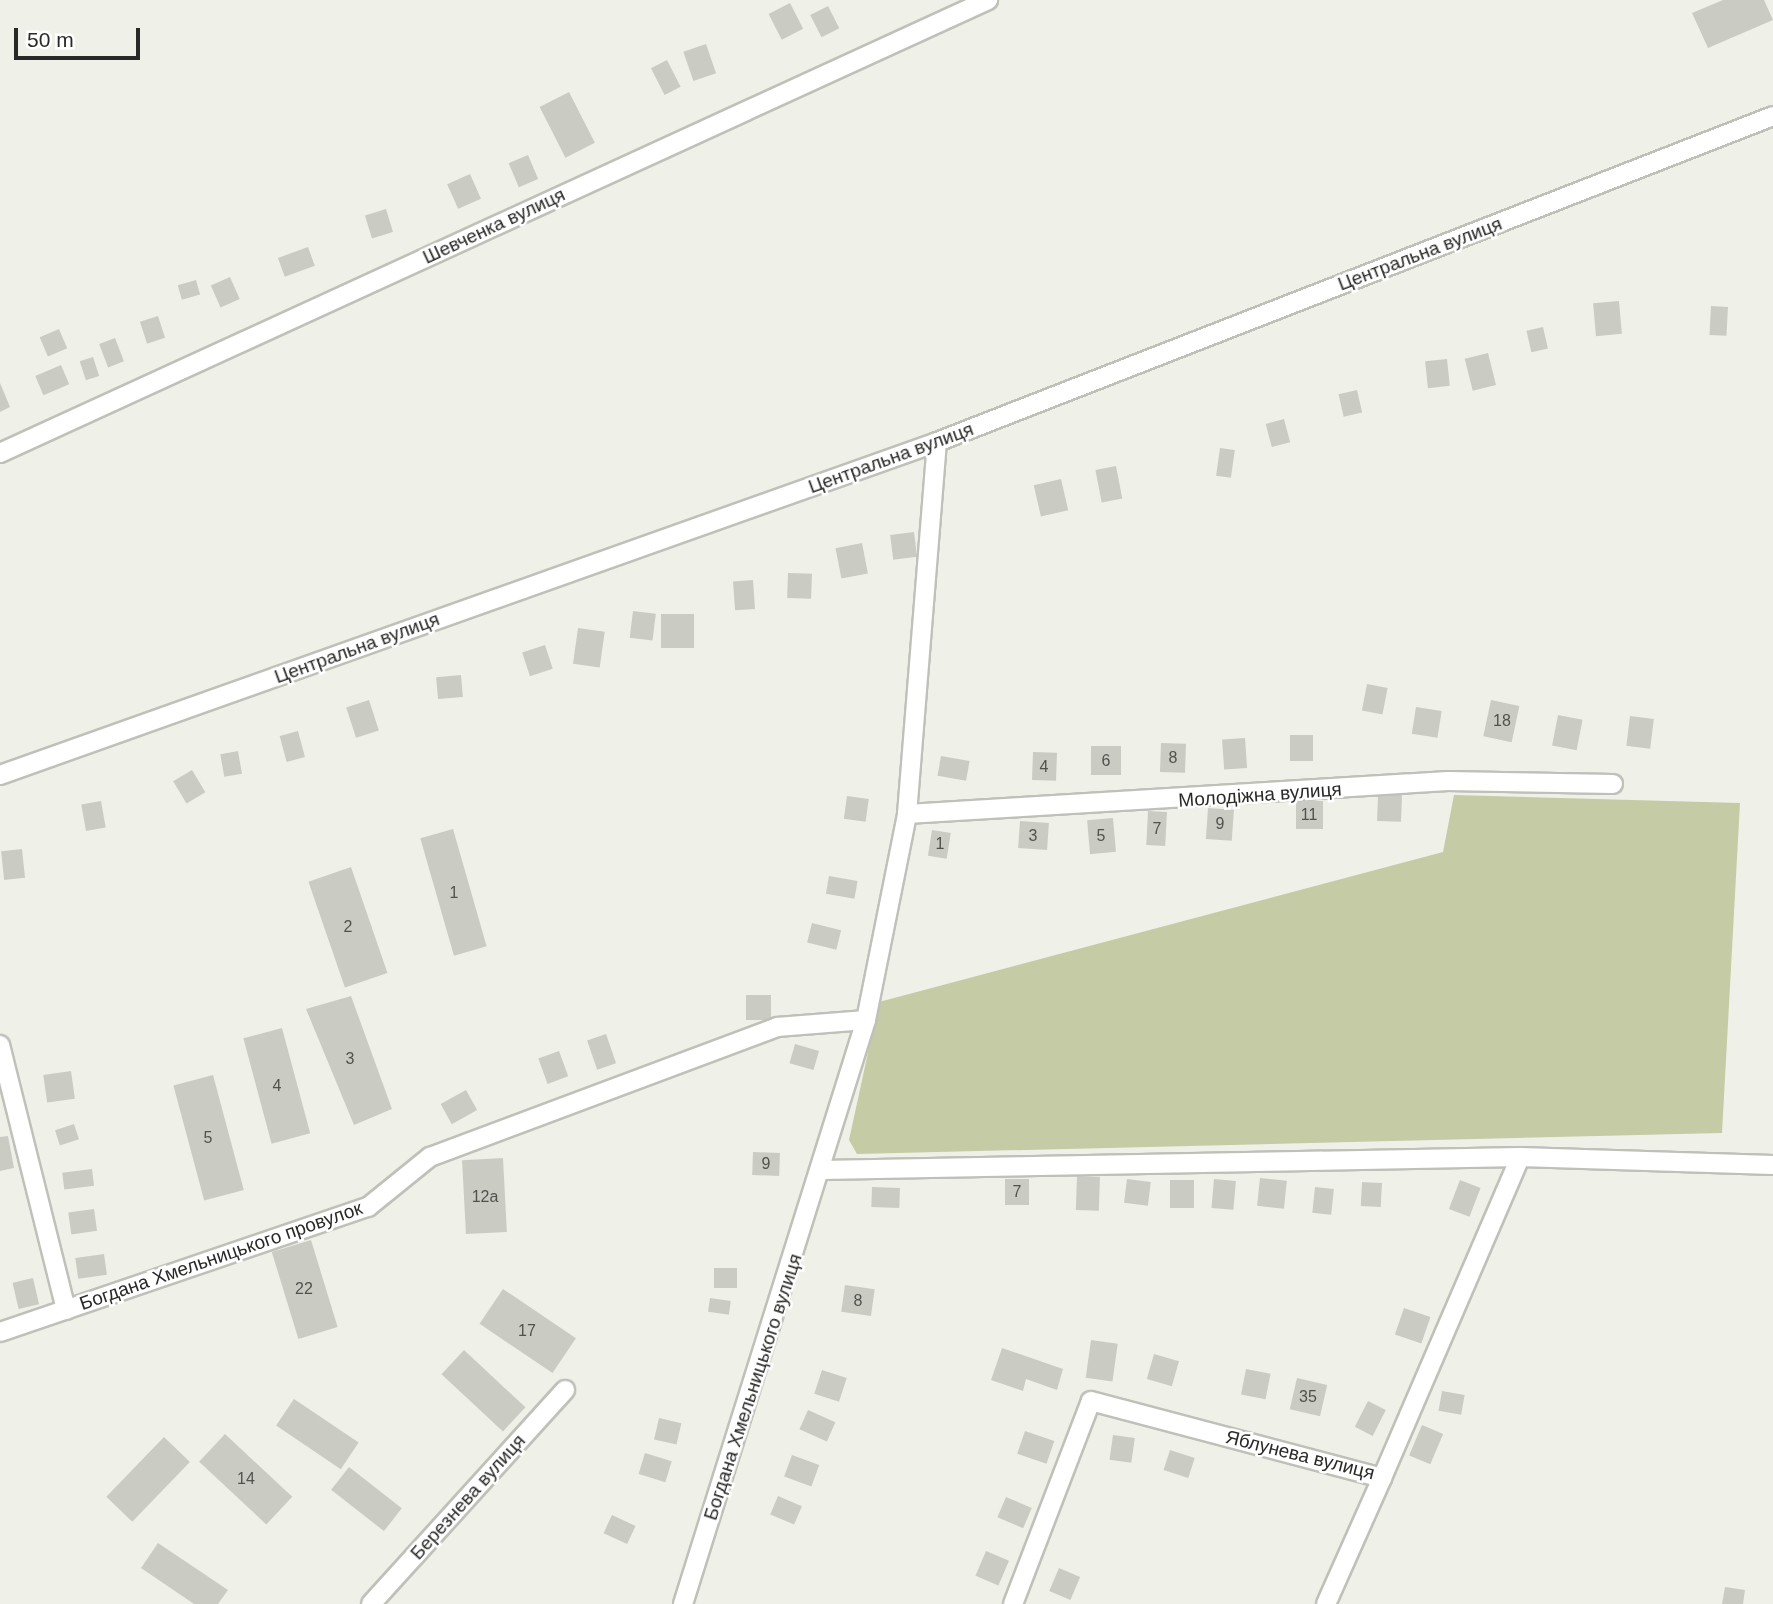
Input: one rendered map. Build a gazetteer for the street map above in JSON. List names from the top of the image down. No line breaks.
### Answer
{"streets":{"street":["Шевченка вулиця","Центральна вулиця","Молодіжна вулиця","Богдана Хмельницького провулок","Богдана Хмельницького вулиця","Яблунева вулиця","Березнева вулиця"]},"crossings":[["Центральна вулиця","Богдана Хмельницького вулиця"],["Молодіжна вулиця","Богдана Хмельницького вулиця"],["Богдана Хмельницького провулок","Богдана Хмельницького вулиця"]],"house_numbers":["18","8","6","4","11","9","7","3","5","1","1","2","3","4","5","9","7","12а","22","8","17","35","14"],"scale_bar":"50 m"}
